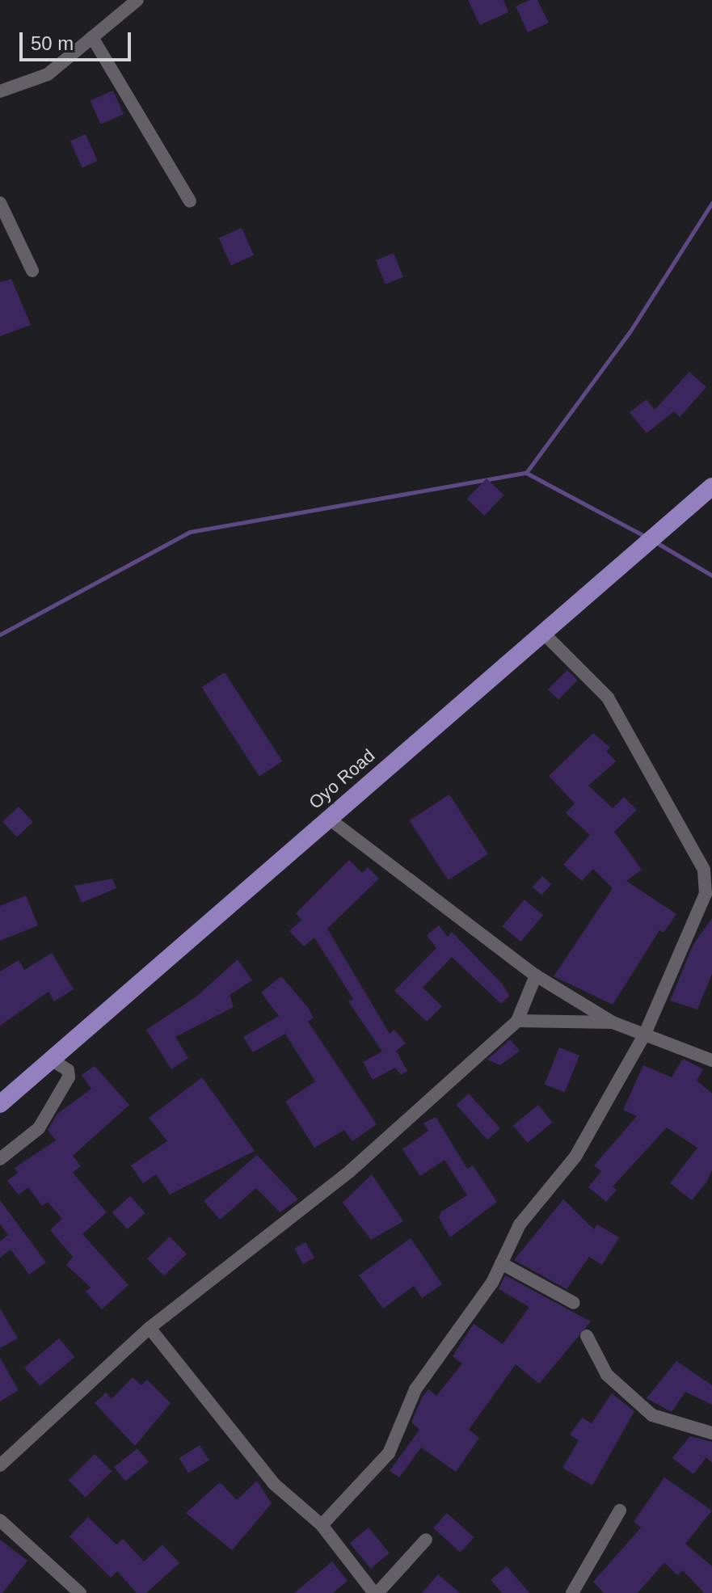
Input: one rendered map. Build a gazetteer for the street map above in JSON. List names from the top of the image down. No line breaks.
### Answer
{"streets":{"highway":["Oyo Road"]},"scale_bar":"50 m"}
